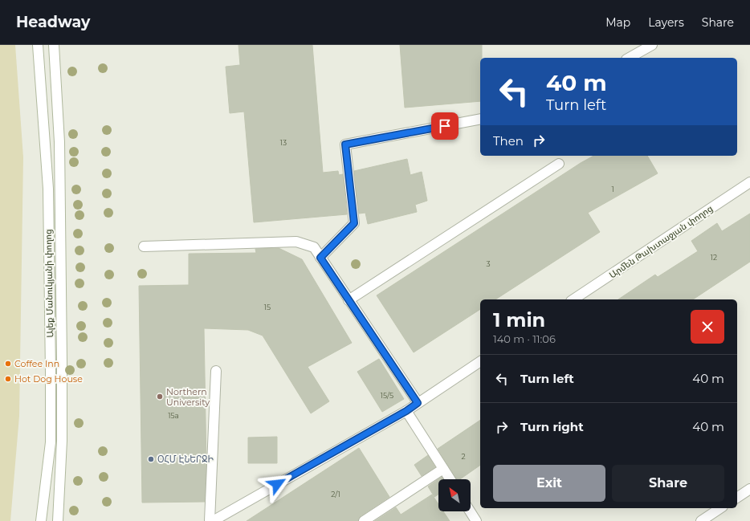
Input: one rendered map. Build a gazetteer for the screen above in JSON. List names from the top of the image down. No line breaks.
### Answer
{"streets":{"street":["Արմեն Թախտաջյան փողոց","Ալեք Մանուկյանի փողոց"]},"places":["Coffee Inn","Hot Dog House","Northern University","ՕՀՄ ԷՆԵՐՋԻ"],"house_numbers":["13","1","12","3","15","15/5","15a","2","2/1"],"north":"top left","page":{"header":"Headway","nav":["Map","Layers","Share"],"turn":["40 m","Turn left"],"then":"Then","heading":["1 min","140 m · 11:06"],"list":[{"name":"Turn left","value":"40 m"},{"name":"Turn right","value":"40 m"}],"buttons":["Exit","Share"]}}
